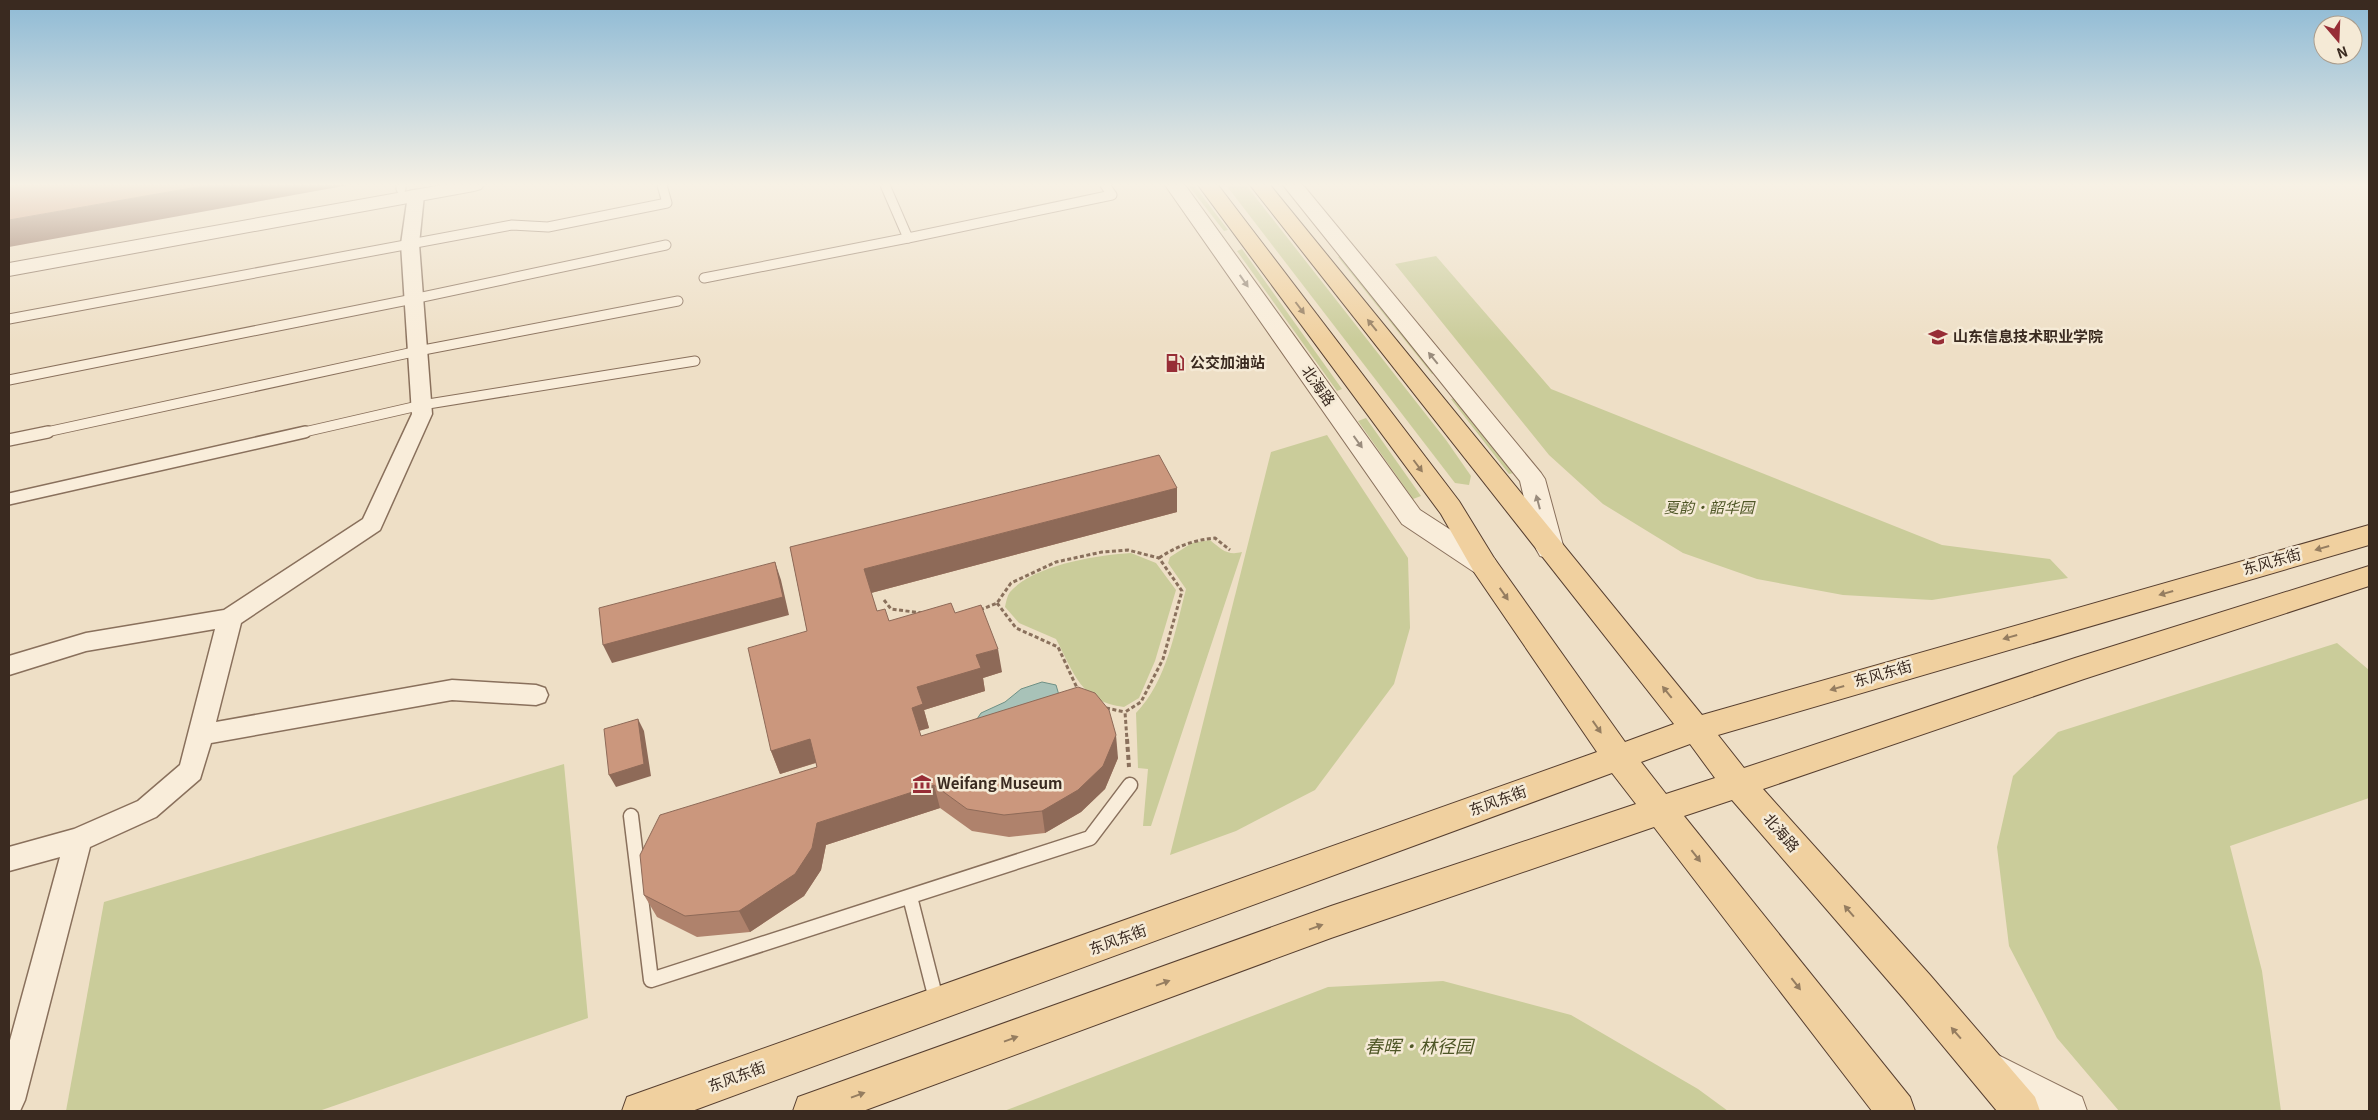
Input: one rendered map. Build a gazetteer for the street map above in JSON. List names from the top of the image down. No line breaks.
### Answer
{"streets":{"main road":["北海路","东风东街"]},"crossings":[["北海路","东风东街"]],"parks":["夏韵·韶华园","春晖·林径园"],"places":{"school or university":["山东信息技术职业学院"],"fuel station":["公交加油站"],"museum":["Weifang Museum"]},"north":"bottom"}
